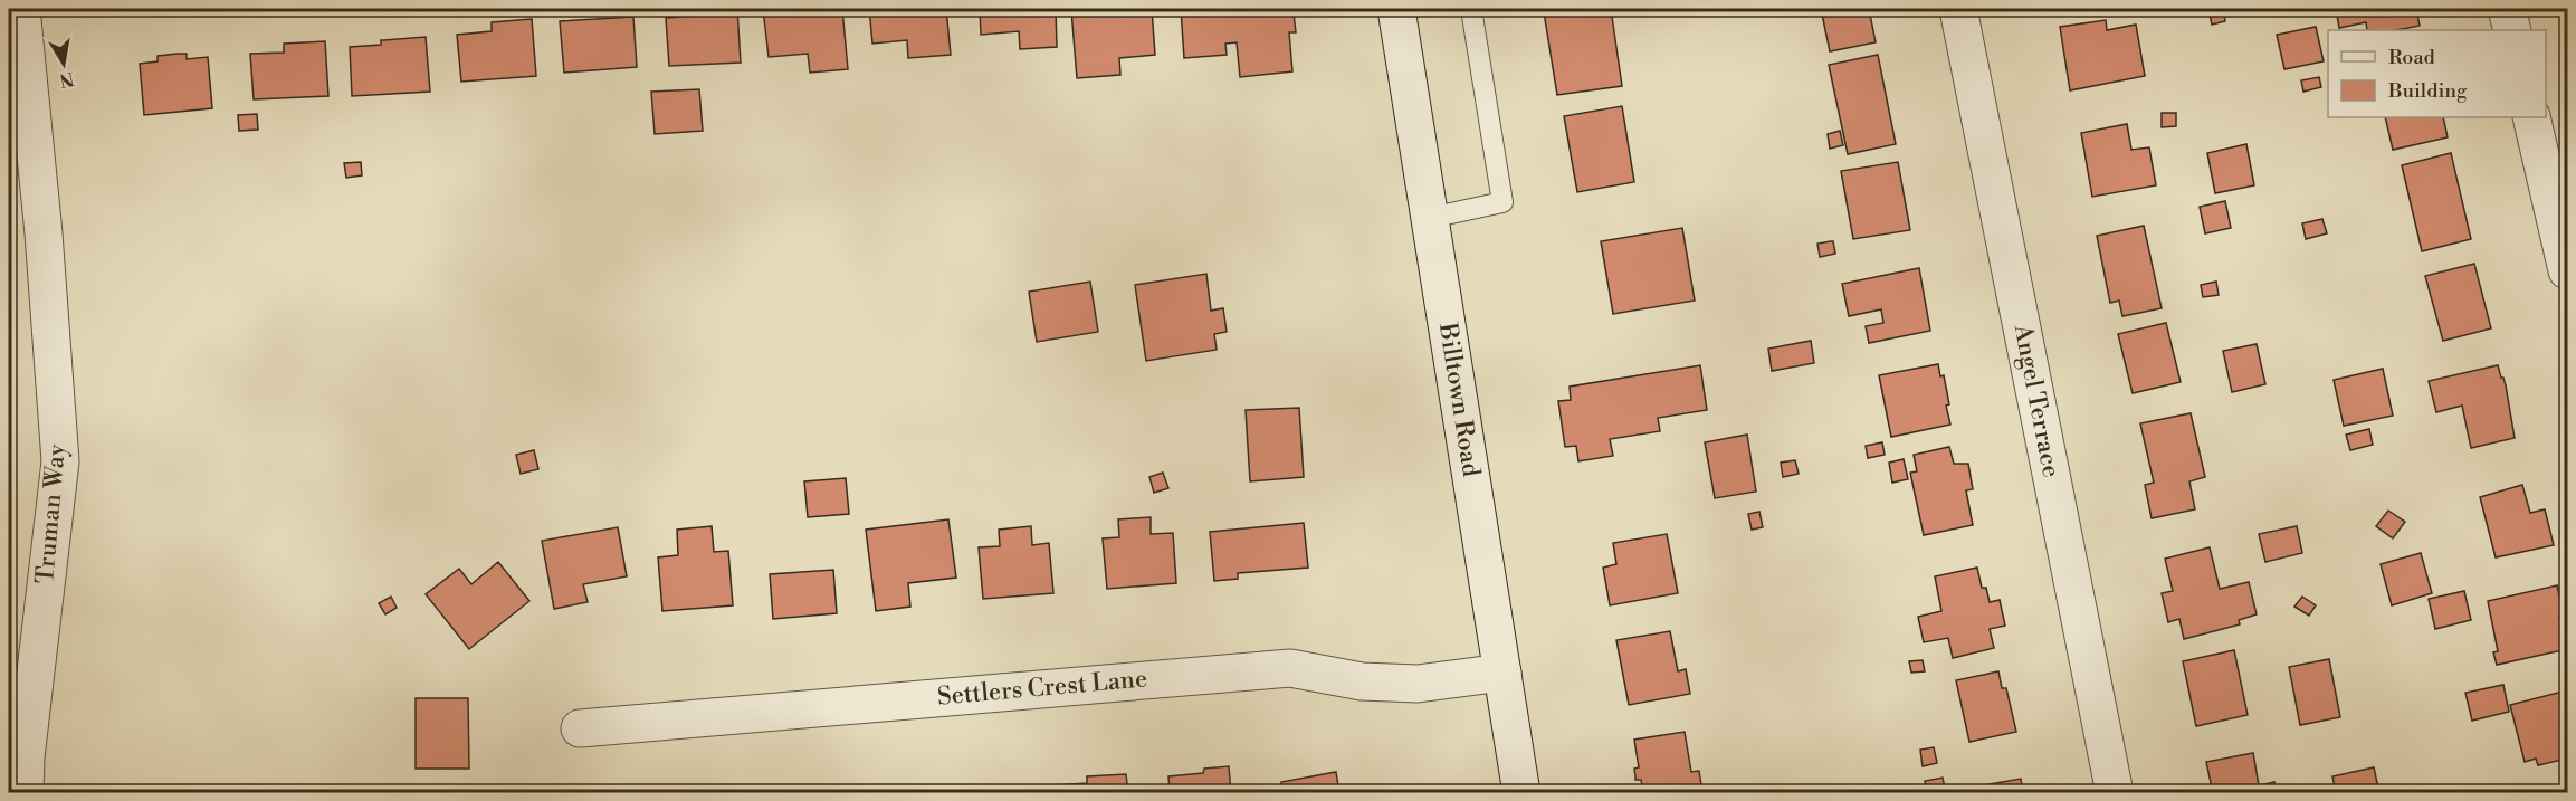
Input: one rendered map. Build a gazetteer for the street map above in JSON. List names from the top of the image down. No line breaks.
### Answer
{"streets":{"street":["Billtown Road","Angel Terrace","Truman Way","Settlers Crest Lane"]},"crossings":[["Billtown Road","Settlers Crest Lane"]],"legend":["Road","Building"],"north":"bottom"}
